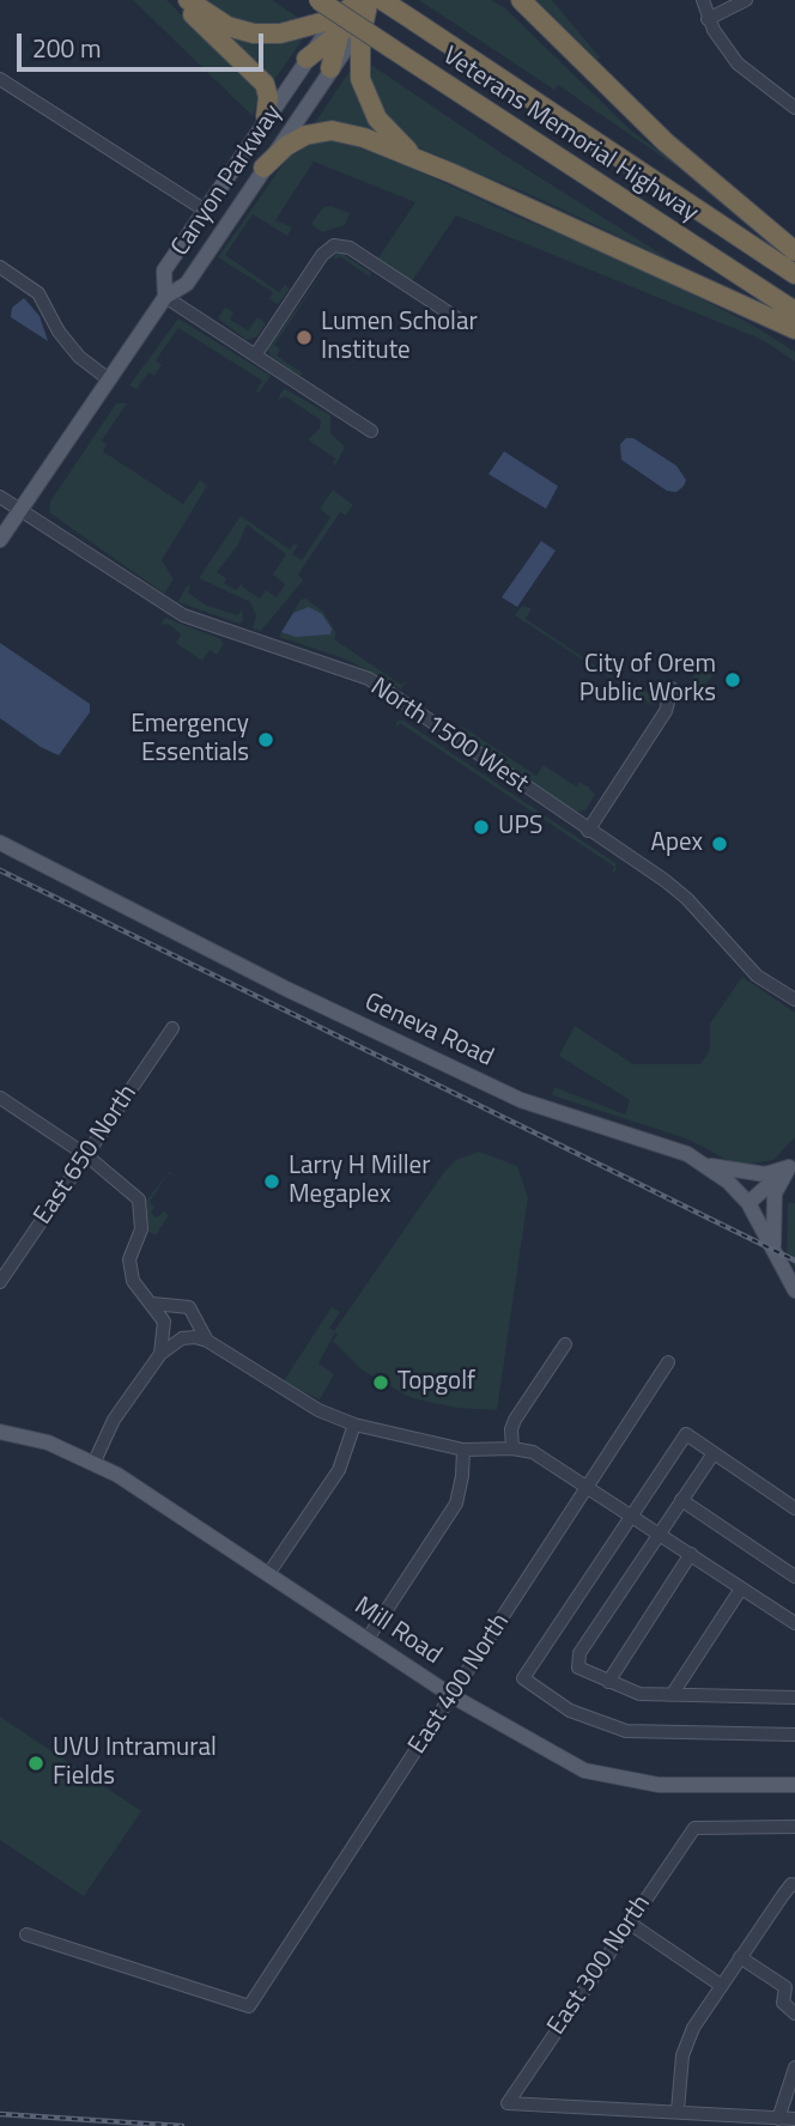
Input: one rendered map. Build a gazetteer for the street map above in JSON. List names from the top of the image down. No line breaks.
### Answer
{"streets":{"highway":["Veterans Memorial Highway"],"main road":["Canyon Parkway","Geneva Road","Mill Road"],"street":["North 1500 West","East 650 North","East 400 North","East 300 North"]},"crossings":[["Veterans Memorial Highway","Canyon Parkway"],["Canyon Parkway","North 1500 West"],["Mill Road","East 400 North"]],"places":["Lumen Scholar Institute","City of Orem Public Works","Emergency Essentials","UPS","Apex","Larry H Miller Megaplex","Topgolf","UVU Intramural Fields"],"scale_bar":"200 m"}
